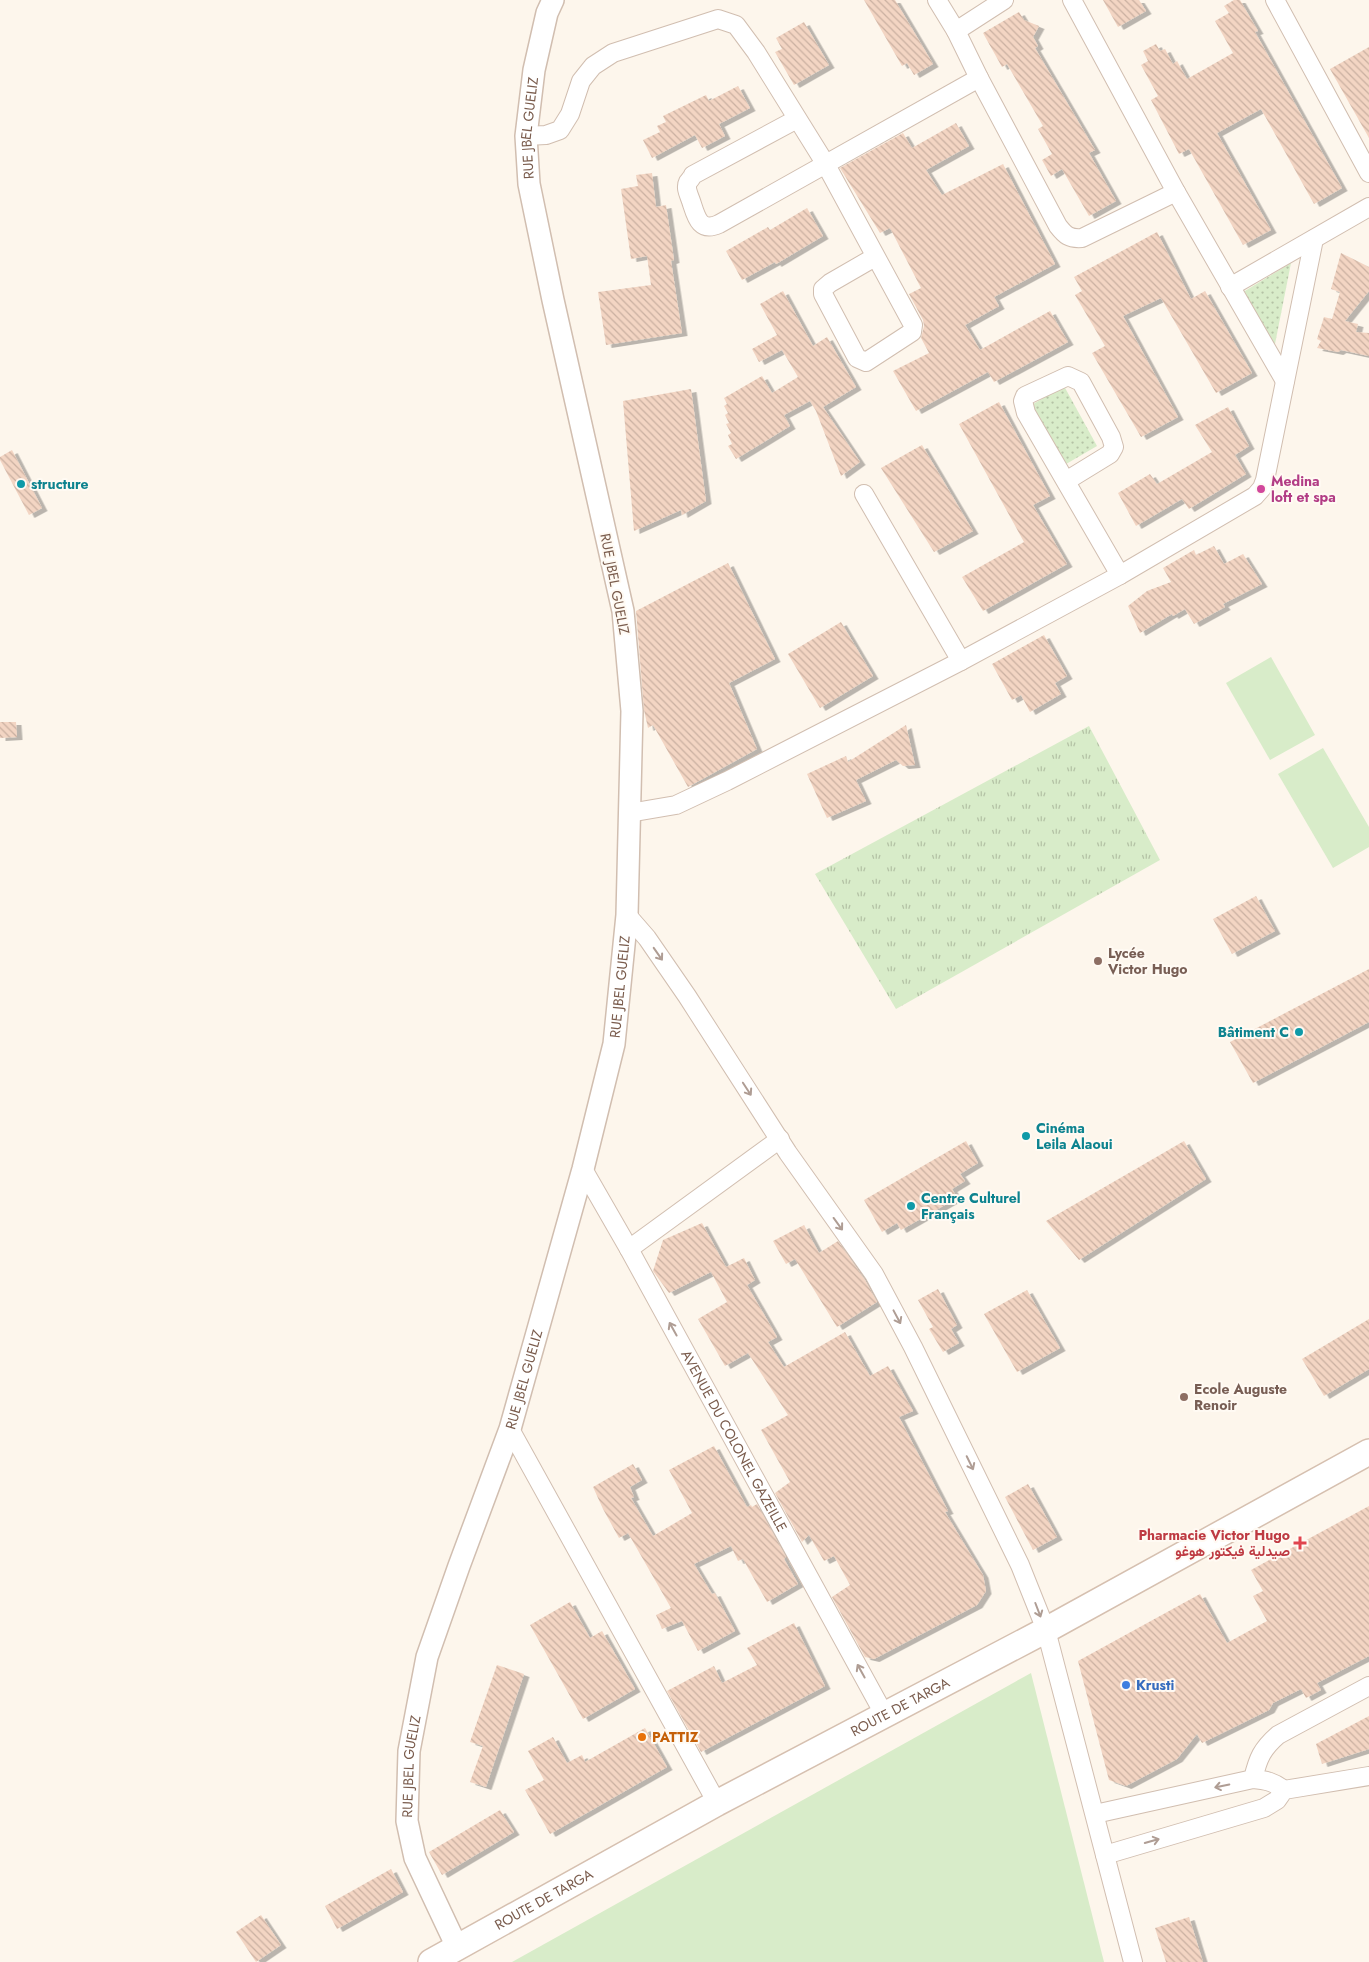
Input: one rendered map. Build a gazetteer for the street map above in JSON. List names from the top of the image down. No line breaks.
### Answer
{"streets":{"main road":["ROUTE DE TARGA"],"street":["RUE JBEL GUELIZ","AVENUE DU COLONEL GAZEILLE"]},"crossings":[["RUE JBEL GUELIZ","AVENUE DU COLONEL GAZEILLE"],["RUE JBEL GUELIZ","ROUTE DE TARGA"],["AVENUE DU COLONEL GAZEILLE","ROUTE DE TARGA"]],"one_way":["AVENUE DU COLONEL GAZEILLE"],"places":{"other":["structure","Medina loft et spa","Lycée Victor Hugo","Bâtiment C","Cinéma Leila Alaoui","Centre Culturel Français","Ecole Auguste Renoir","Krusti","PATTIZ"],"health":["Pharmacie Victor Hugo صيدلية فيكتور هوغو"]}}
